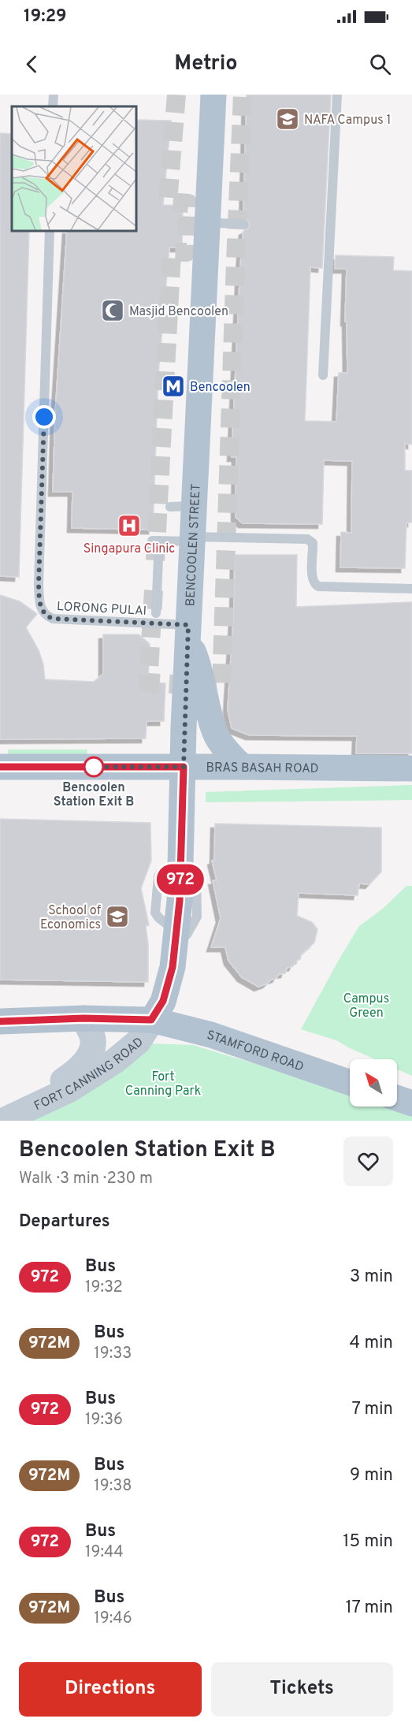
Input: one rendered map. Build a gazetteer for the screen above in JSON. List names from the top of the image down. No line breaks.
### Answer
{"streets":{"main road":["BENCOOLEN STREET","BRAS BASAH ROAD","STAMFORD ROAD","FORT CANNING ROAD"],"lane":["LORONG PULAI"]},"crossings":[["BENCOOLEN STREET","LORONG PULAI"],["BENCOOLEN STREET","BRAS BASAH ROAD"],["BENCOOLEN STREET","STAMFORD ROAD"],["BENCOOLEN STREET","FORT CANNING ROAD"],["STAMFORD ROAD","FORT CANNING ROAD"]],"parks":["Campus Green","Fort Canning Park"],"places":{"school or university":["NAFA Campus 1","School of Economics"],"mosque":["Masjid Bencoolen"],"metro station":["Bencoolen"],"hospital":["Singapura Clinic"],"other":["Bencoolen Station Exit B"]},"lines":["bus line 972"],"north":"top left","page":{"status":"19:29","header":"Metrio","on_map":"972","heading":[["Bencoolen Station Exit B","Walk · 3 min · 230 m"],"Departures"],"list":[{"mark":"972","name":"Bus","note":"19:32","value":"3 min"},{"mark":"972M","name":"Bus","note":"19:33","value":"4 min"},{"mark":"972","name":"Bus","note":"19:36","value":"7 min"},{"mark":"972M","name":"Bus","note":"19:38","value":"9 min"},{"mark":"972","name":"Bus","note":"19:44","value":"15 min"},{"mark":"972M","name":"Bus","note":"19:46","value":"17 min"}],"buttons":["Directions","Tickets"]}}
